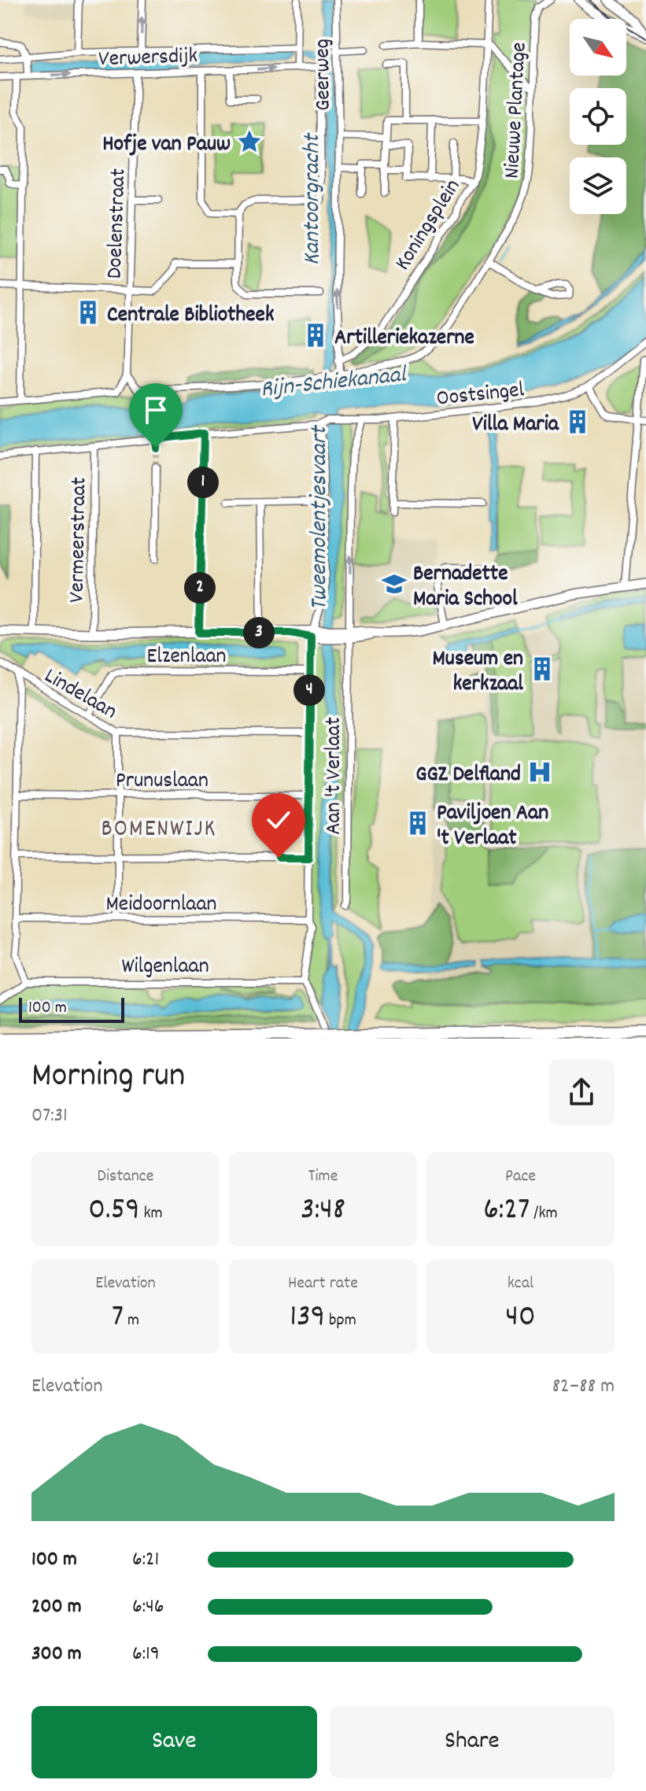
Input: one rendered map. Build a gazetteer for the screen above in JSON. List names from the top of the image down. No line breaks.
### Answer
{"streets":{"street":["Verwersdijk","Geerweg","Nieuwe Plantage","Doelenstraat","Koningsplein","Oostsingel","Vermeerstraat","Elzenlaan","Lindelaan","Aan 't Verlaat","Prunuslaan","Meidoornlaan","Wilgenlaan"]},"crossings":[["Verwersdijk","Doelenstraat"],["Geerweg","Nieuwe Plantage"],["Geerweg","Koningsplein"],["Oostsingel","Vermeerstraat"],["Oostsingel","Aan 't Verlaat"],["Elzenlaan","Lindelaan"],["Lindelaan","Prunuslaan"],["Lindelaan","Meidoornlaan"]],"one_way":["Geerweg"],"districts":["BOMENWIJK"],"water":["Kantoorgracht","Rijn-Schiekanaal","Tweemolentjesvaart"],"places":{"place":["Hofje van Pauw"],"building":["Centrale Bibliotheek","Artilleriekazerne","Villa Maria","Museum en kerkzaal","Paviljoen Aan 't Verlaat"],"school or university":["Bernadette Maria School"],"hospital":["GGZ Delfland"]},"scale_bar":"100 m","north":"bottom right","page":{"pins":["1","2","3","4"],"scale":"100 m","heading":["Morning run","07:31"],"stats":[["Distance","0.59 km"],["Time","3:48"],["Pace","6:27 /km"],["Elevation","7 m"],["Heart rate","139 bpm"],["kcal","40"]],"chart":["Elevation","82–88 m"],"list":[{"name":"100 m","note":"6:21"},{"name":"200 m","note":"6:46"},{"name":"300 m","note":"6:19"}],"buttons":["Save","Share"]}}
